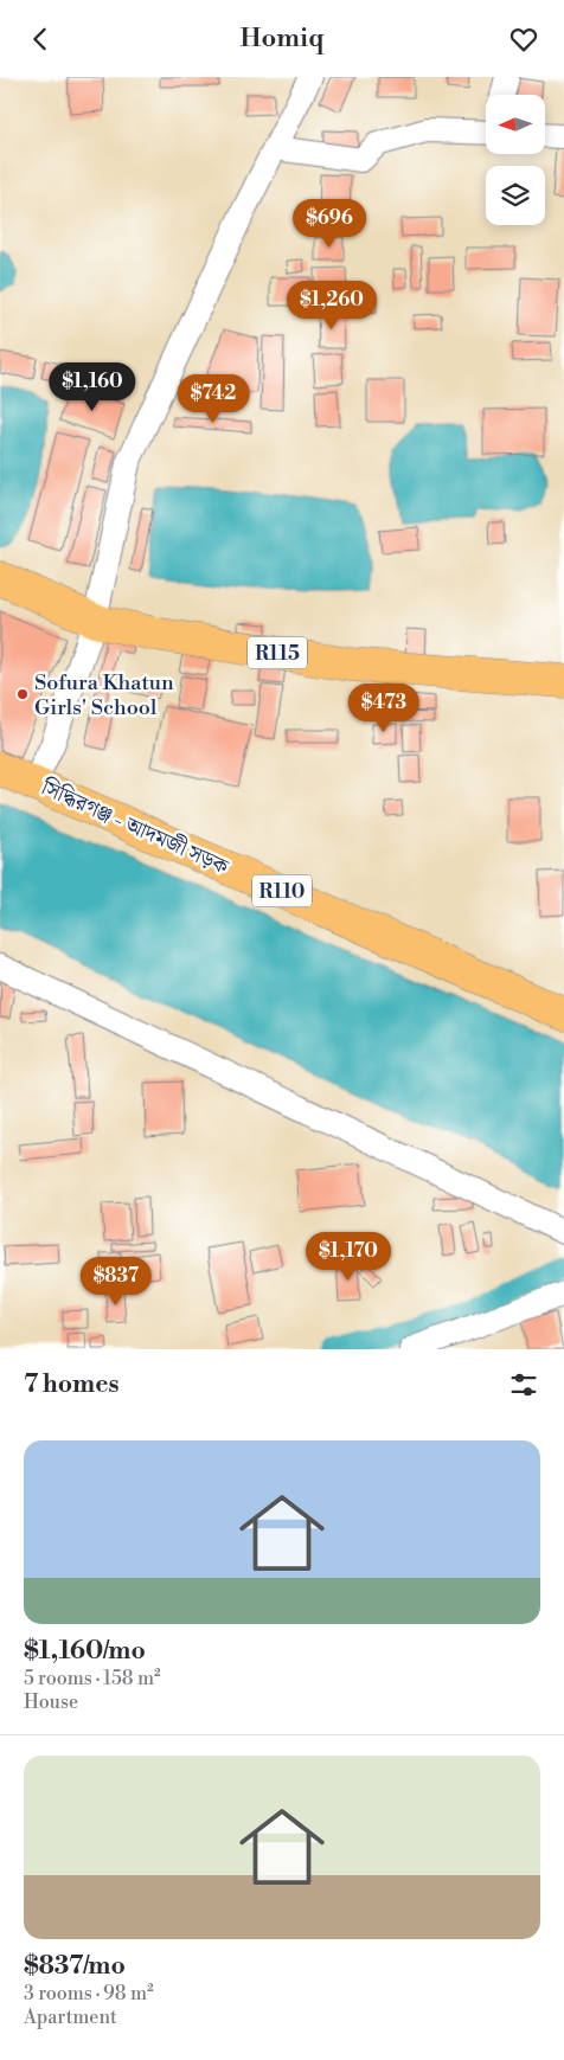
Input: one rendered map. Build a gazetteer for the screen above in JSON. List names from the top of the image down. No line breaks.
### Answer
{"streets":{"main road":["R115","সিদ্ধিরগঞ্জ - আদমজী সড়ক","R110"]},"places":["Sofura Khatun Girls' School"],"north":"left","page":{"header":"Homiq","price":["$696","$1,260","$1,160","$742","$473","$1,170","$837"],"heading":"7 homes","list":[{"name":"$1,160/mo","note":"5 rooms · 158 m² · House"},{"name":"$837/mo","note":"3 rooms · 98 m² · Apartment"}]}}
